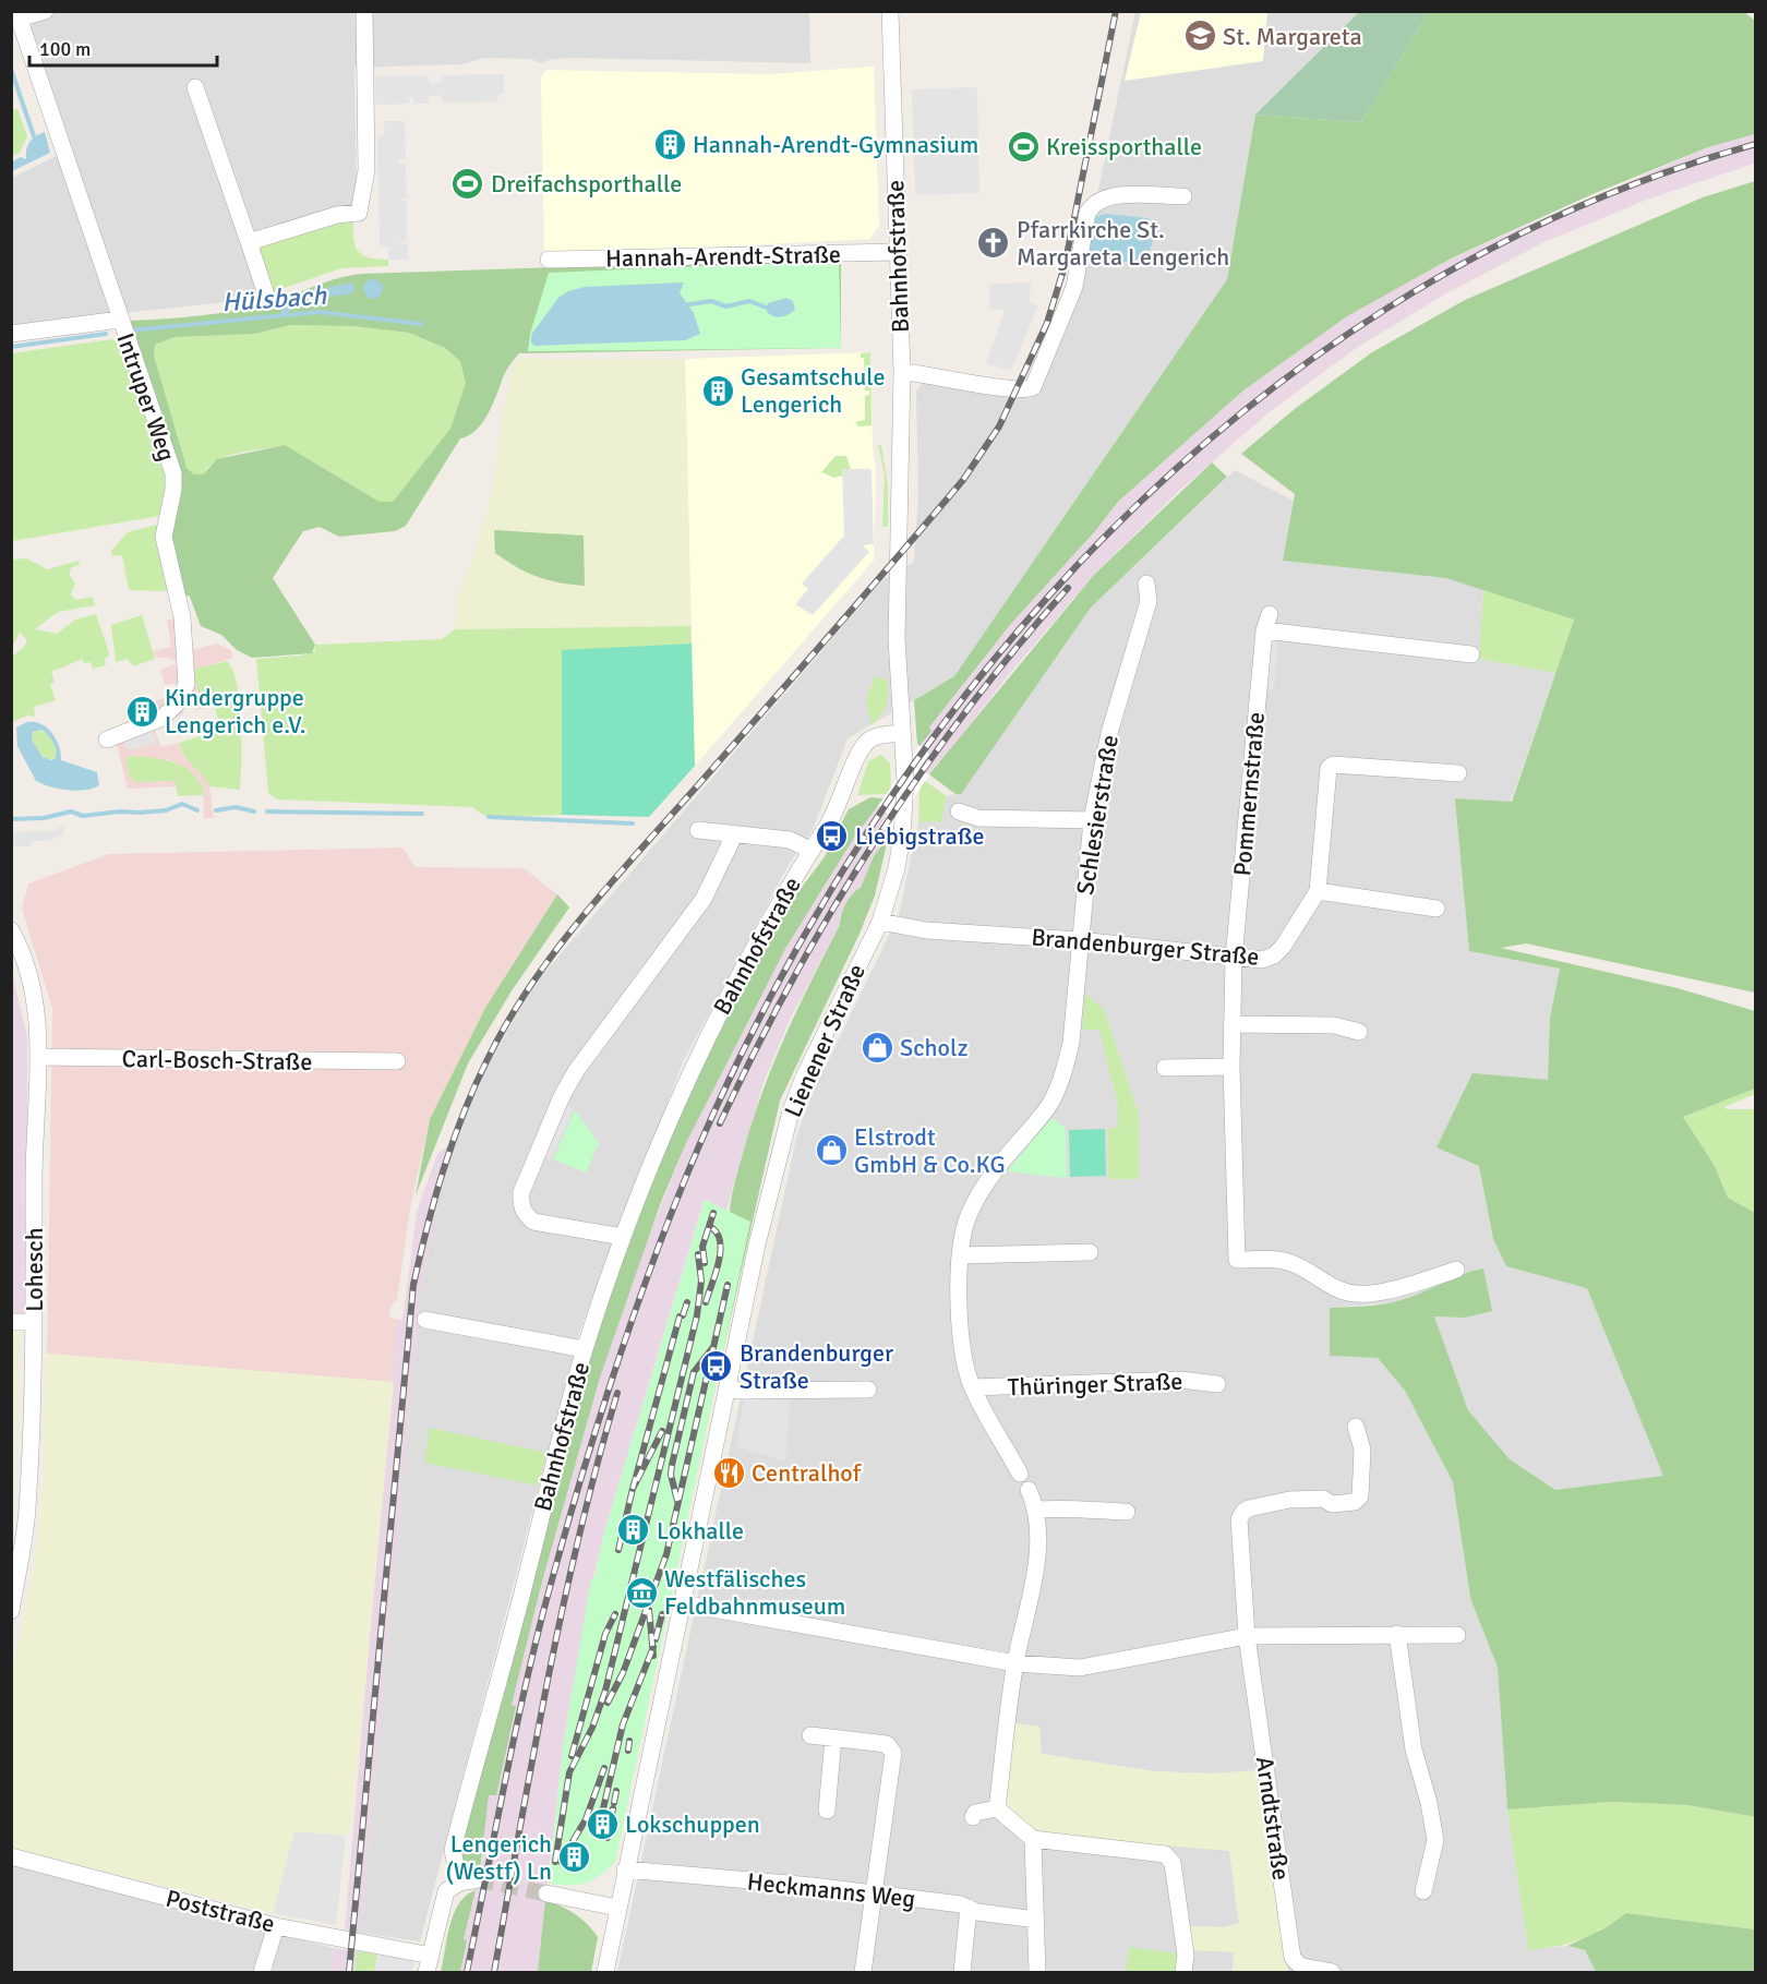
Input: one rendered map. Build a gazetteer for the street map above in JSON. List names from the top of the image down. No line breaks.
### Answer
{"streets":{"street":["Hannah-Arendt-Straße","Bahnhofstraße","Intruper Weg","Pommernstraße","Schlesierstraße","Brandenburger Straße","Lienener Straße","Carl-Bosch-Straße","Lohesch","Thüringer Straße","Arndtstraße","Heckmanns Weg","Poststraße"]},"crossings":[["Hannah-Arendt-Straße","Bahnhofstraße"],["Bahnhofstraße","Lienener Straße"],["Pommernstraße","Brandenburger Straße"],["Schlesierstraße","Brandenburger Straße"],["Schlesierstraße","Thüringer Straße"],["Brandenburger Straße","Lienener Straße"],["Lienener Straße","Heckmanns Weg"],["Carl-Bosch-Straße","Lohesch"]],"water":["Hülsbach"],"places":{"school or university":["St. Margareta"],"building":["Hannah-Arendt-Gymnasium","Gesamtschule Lengerich","Kindergruppe Lengerich e.V.","Lokhalle","Lokschuppen","Lengerich (Westf) Ln"],"sports":["Kreissporthalle","Dreifachsporthalle"],"church":["Pfarrkirche St. Margareta Lengerich"],"bus stop":["Liebigstraße","Brandenburger Straße"],"shop":["Scholz","Elstrodt GmbH & Co.KG"],"restaurant":["Centralhof"],"museum":["Westfälisches Feldbahnmuseum"]},"scale_bar":"100 m"}
